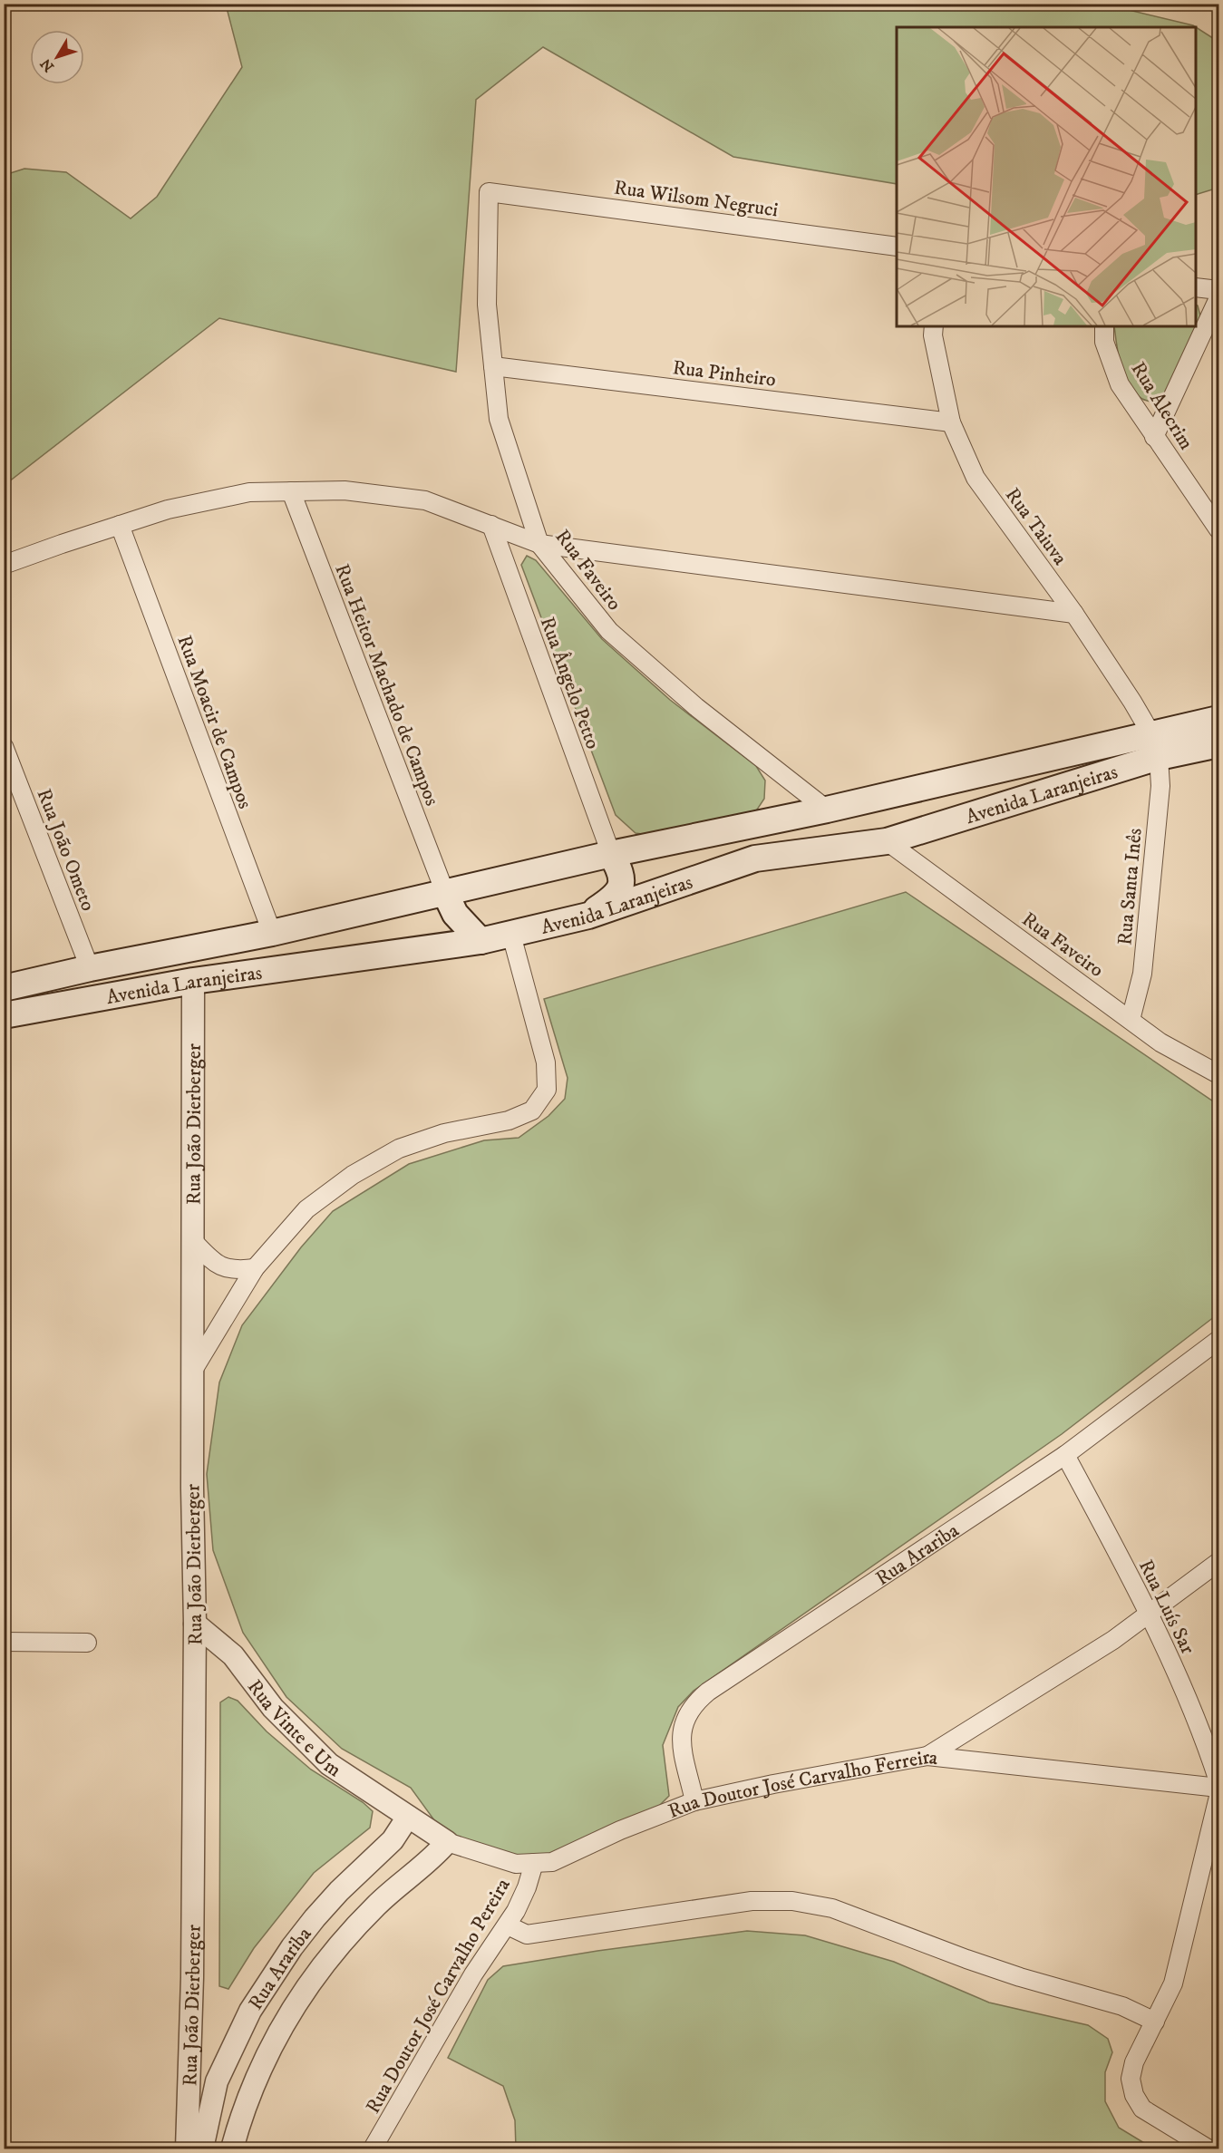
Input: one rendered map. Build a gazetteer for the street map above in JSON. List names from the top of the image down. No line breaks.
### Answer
{"streets":{"main road":["Avenida Laranjeiras"],"street":["Rua Wilsom Negruci","Rua Pinheiro","Rua Alecrim","Rua Taiuva","Rua Faveiro","Rua Ângelo Petto","Rua Heitor Machado de Campos","Rua Moacir de Campos","Rua João Ometo","Rua Santa Inês","Rua João Dierberger","Rua Arariba","Rua Luís Sar","Rua Vinte e Um","Rua Doutor José Carvalho Ferreira","Rua Doutor José Carvalho Pereira"]},"crossings":[["Rua Wilsom Negruci","Rua Faveiro"],["Rua Pinheiro","Rua Taiuva"],["Rua Pinheiro","Rua Faveiro"],["Rua Taiuva","Avenida Laranjeiras"],["Rua Taiuva","Rua Santa Inês"],["Rua Faveiro","Avenida Laranjeiras"],["Rua Faveiro","Rua Santa Inês"],["Rua Ângelo Petto","Avenida Laranjeiras"],["Rua Heitor Machado de Campos","Avenida Laranjeiras"],["Rua Moacir de Campos","Avenida Laranjeiras"],["Avenida Laranjeiras","Rua João Ometo"],["Avenida Laranjeiras","Rua Santa Inês"],["Avenida Laranjeiras","Rua João Dierberger"],["Rua João Dierberger","Rua Vinte e Um"],["Rua Arariba","Rua Luís Sar"],["Rua Arariba","Rua Vinte e Um"],["Rua Arariba","Rua Doutor José Carvalho Ferreira"],["Rua Vinte e Um","Rua Doutor José Carvalho Ferreira"],["Rua Doutor José Carvalho Ferreira","Rua Doutor José Carvalho Pereira"]],"north":"bottom left"}
